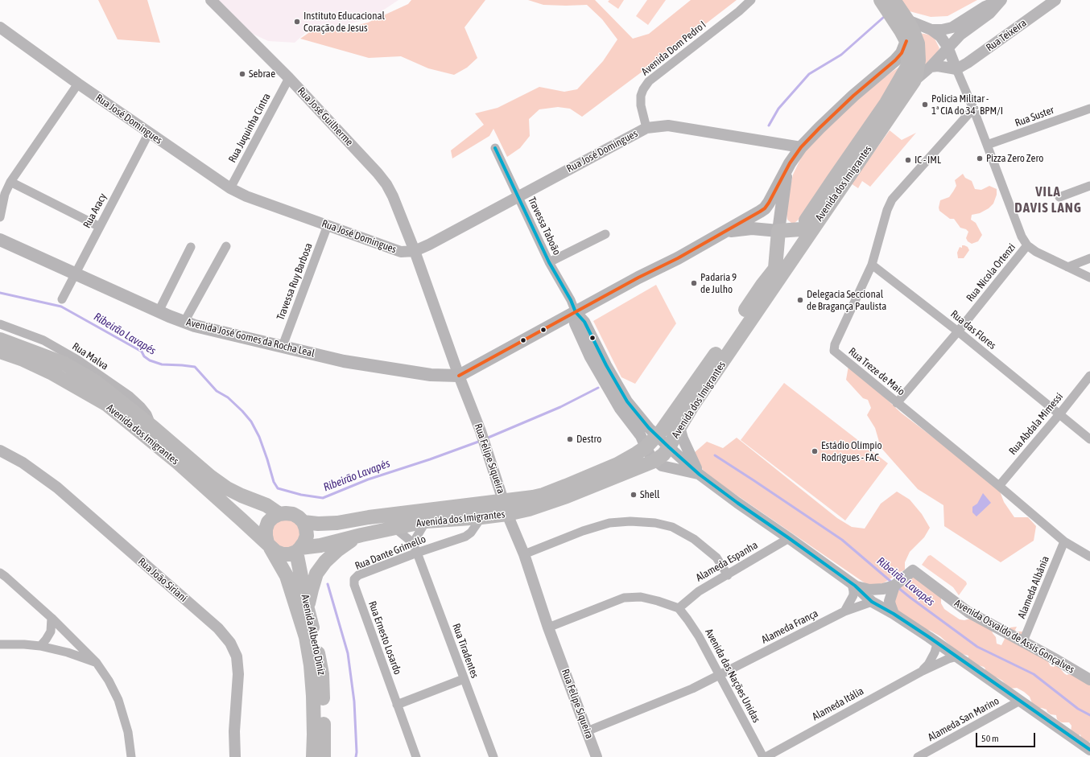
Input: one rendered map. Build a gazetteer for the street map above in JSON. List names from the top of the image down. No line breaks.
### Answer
{"streets":{"main road":["Avenida dos Imigrantes","Avenida José Gomes da Rocha Leal","Avenida Alberto Diniz"],"street":["Rua Teixeira","Avenida Dom Pedro I","Rua José Guilherme","Rua Suster","Rua José Domingues","Rua Juquinha Cintra","Rua Aracy","Travessa Taboão","Rua Nicola Ortenzi","Travessa Ruy Barbosa","Rua das Flores","Rua Malva","Rua Treze de Maio","Rua Abdala Mimessi","Rua Felipe Siqueira","Rua Dante Grimello","Alameda Espanha","Rua João Siriani","Alameda Albânia","Alameda França","Avenida Osvaldo de Assis Gonçalves","Rua Ernesto Losardo","Rua Tiradentes","Avenida das Nações Unidas","Alameda Itália","Alameda San Marino"]},"crossings":[["Avenida Dom Pedro I","Rua José Domingues"],["Rua José Guilherme","Rua José Domingues"],["Rua José Guilherme","Rua Juquinha Cintra"],["Rua José Guilherme","Rua Felipe Siqueira"],["Rua José Domingues","Rua Juquinha Cintra"],["Rua José Domingues","Rua Aracy"],["Rua José Domingues","Travessa Taboão"],["Rua José Domingues","Travessa Ruy Barbosa"],["Rua José Domingues","Rua Felipe Siqueira"],["Avenida dos Imigrantes","Rua Malva"],["Avenida dos Imigrantes","Rua Felipe Siqueira"],["Avenida dos Imigrantes","Rua Dante Grimello"],["Avenida dos Imigrantes","Avenida Alberto Diniz"],["Rua Aracy","Avenida José Gomes da Rocha Leal"],["Rua Nicola Ortenzi","Rua das Flores"],["Rua Nicola Ortenzi","Rua Treze de Maio"],["Travessa Ruy Barbosa","Avenida José Gomes da Rocha Leal"],["Rua das Flores","Rua Treze de Maio"],["Rua das Flores","Rua Abdala Mimessi"],["Avenida José Gomes da Rocha Leal","Rua Felipe Siqueira"],["Rua Treze de Maio","Rua Abdala Mimessi"],["Rua Treze de Maio","Alameda Albânia"],["Rua Felipe Siqueira","Alameda França"],["Rua Dante Grimello","Rua Ernesto Losardo"],["Rua Dante Grimello","Rua Tiradentes"],["Alameda Espanha","Avenida das Nações Unidas"],["Alameda Albânia","Avenida Osvaldo de Assis Gonçalves"],["Alameda França","Avenida das Nações Unidas"],["Avenida das Nações Unidas","Alameda Itália"]],"districts":["VILA DAVIS LANG"],"water":["Ribeirão Lavapés"],"places":["Instituto Educacional Coração de Jesus","Sebrae","Polícia Militar - 1ª CIA do 34º BPM/I","Pizza Zero Zero","IC - IML","Padaria 9 de Julho","Delegacia Seccional de Bragança Paulista","Destro","Estádio Olímpio Rodrigues - FAC","Shell"],"scale_bar":"50 m"}
